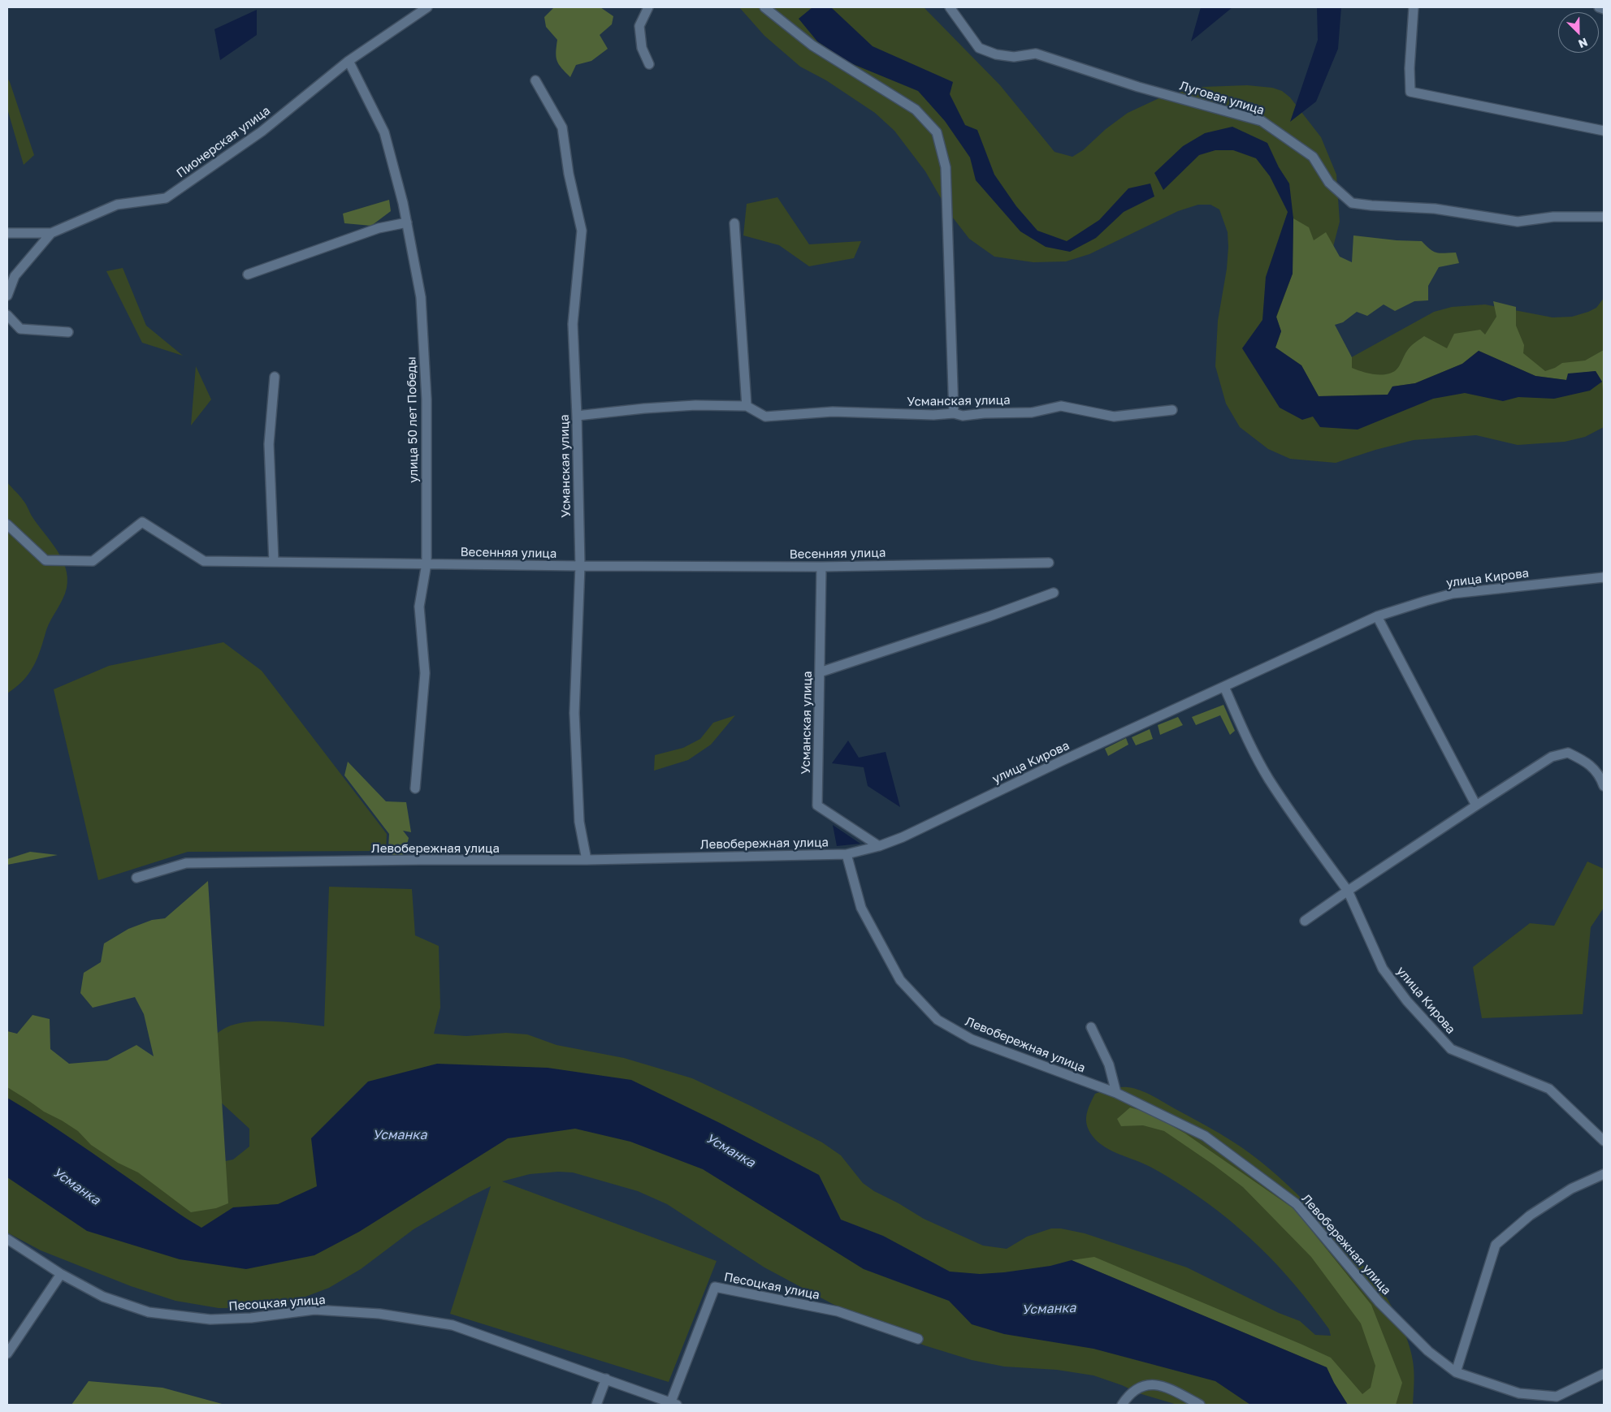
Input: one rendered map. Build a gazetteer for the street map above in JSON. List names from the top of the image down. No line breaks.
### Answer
{"streets":{"street":["Луговая улица","Пионерская улица","Усманская улица","улица 50 лет Победы","Весенняя улица","улица Кирова","Левобережная улица","Песоцкая улица"]},"crossings":[["Пионерская улица","улица 50 лет Победы"],["Усманская улица","Весенняя улица"],["Усманская улица","улица Кирова"],["Усманская улица","Левобережная улица"],["улица 50 лет Победы","Весенняя улица"],["улица Кирова","Левобережная улица"]],"water":["Усманка"],"north":"bottom right"}
